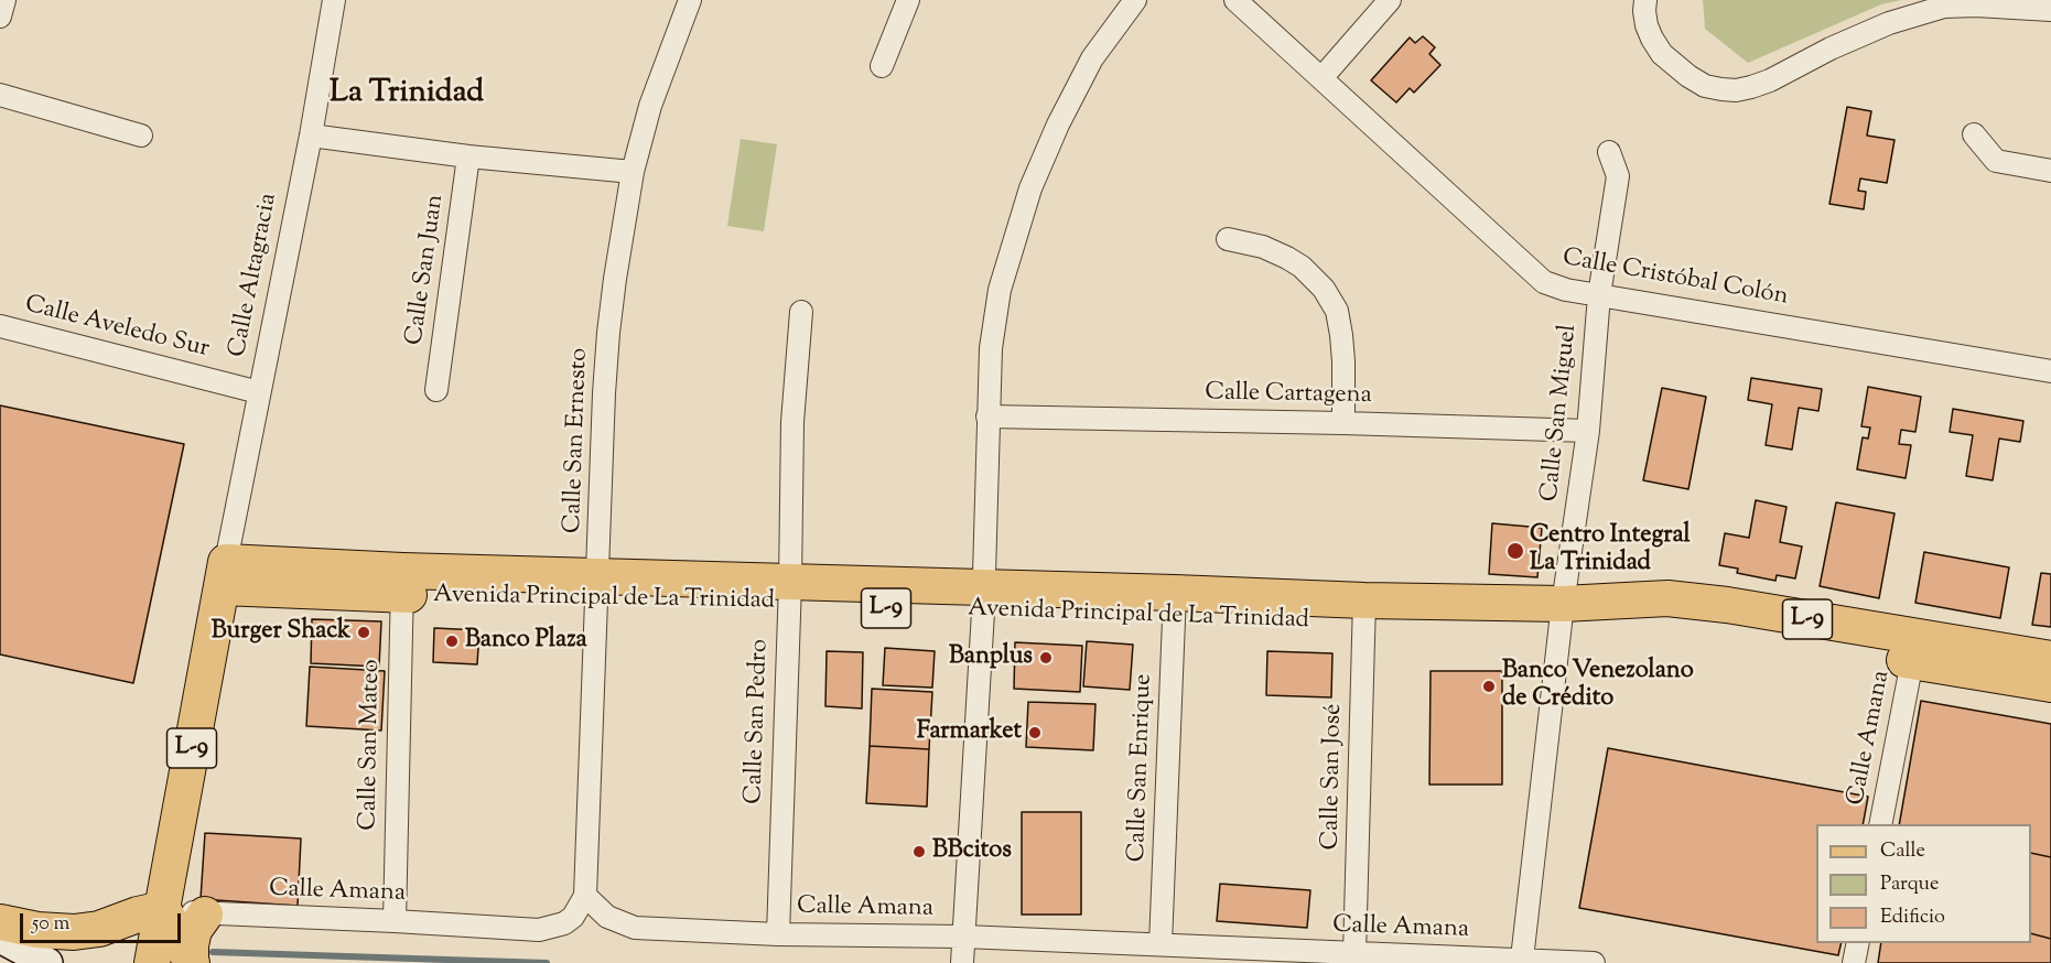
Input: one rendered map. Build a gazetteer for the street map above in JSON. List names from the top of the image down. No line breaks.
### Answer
{"streets":{"main road":["Avenida Principal de La Trinidad","L-9"],"street":["Calle San Juan","Calle Altagracia","Calle Cristóbal Colón","Calle Aveledo Sur","Calle Cartagena","Calle San Miguel","Calle San Ernesto","Calle San Pedro","Calle Amana","Calle San Mateo","Calle San Enrique","Calle San José"]},"crossings":[["Calle Altagracia","Calle Aveledo Sur"],["Calle Altagracia","Avenida Principal de La Trinidad"],["Calle Altagracia","L-9"],["Calle Cristóbal Colón","Calle San Miguel"],["Calle Cartagena","Calle San Miguel"],["Calle San Miguel","Avenida Principal de La Trinidad"],["Calle San Miguel","Calle Amana"],["Calle San Ernesto","Avenida Principal de La Trinidad"],["Calle San Ernesto","Calle Amana"],["Avenida Principal de La Trinidad","L-9"],["Avenida Principal de La Trinidad","Calle San Pedro"],["Avenida Principal de La Trinidad","Calle Amana"],["Avenida Principal de La Trinidad","Calle San Mateo"],["Avenida Principal de La Trinidad","Calle San Enrique"],["Avenida Principal de La Trinidad","Calle San José"],["L-9","Calle Amana"],["Calle San Pedro","Calle Amana"],["Calle Amana","Calle San Mateo"],["Calle Amana","Calle San Enrique"],["Calle Amana","Calle San José"]],"districts":["La Trinidad"],"places":["Centro Integral La Trinidad","Burger Shack","Banco Plaza","Banplus","Banco Venezolano de Crédito","Farmarket","BBcitos"],"legend":["Calle","Parque","Edificio"],"scale_bar":"50 m"}
